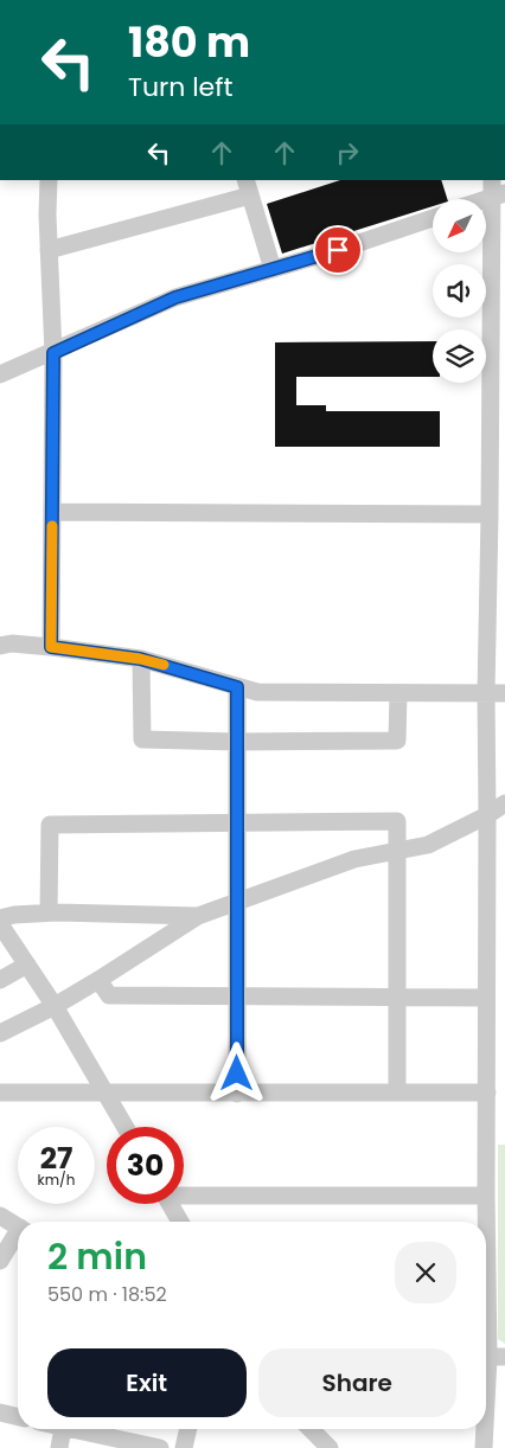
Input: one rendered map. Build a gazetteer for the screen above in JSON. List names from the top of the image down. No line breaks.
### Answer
{"north":"bottom left","page":{"turn":["180 m","Turn left"],"speed":"27 km/h","limit":"30","heading":["2 min","550 m · 18:52"],"buttons":["Exit","Share"]}}
